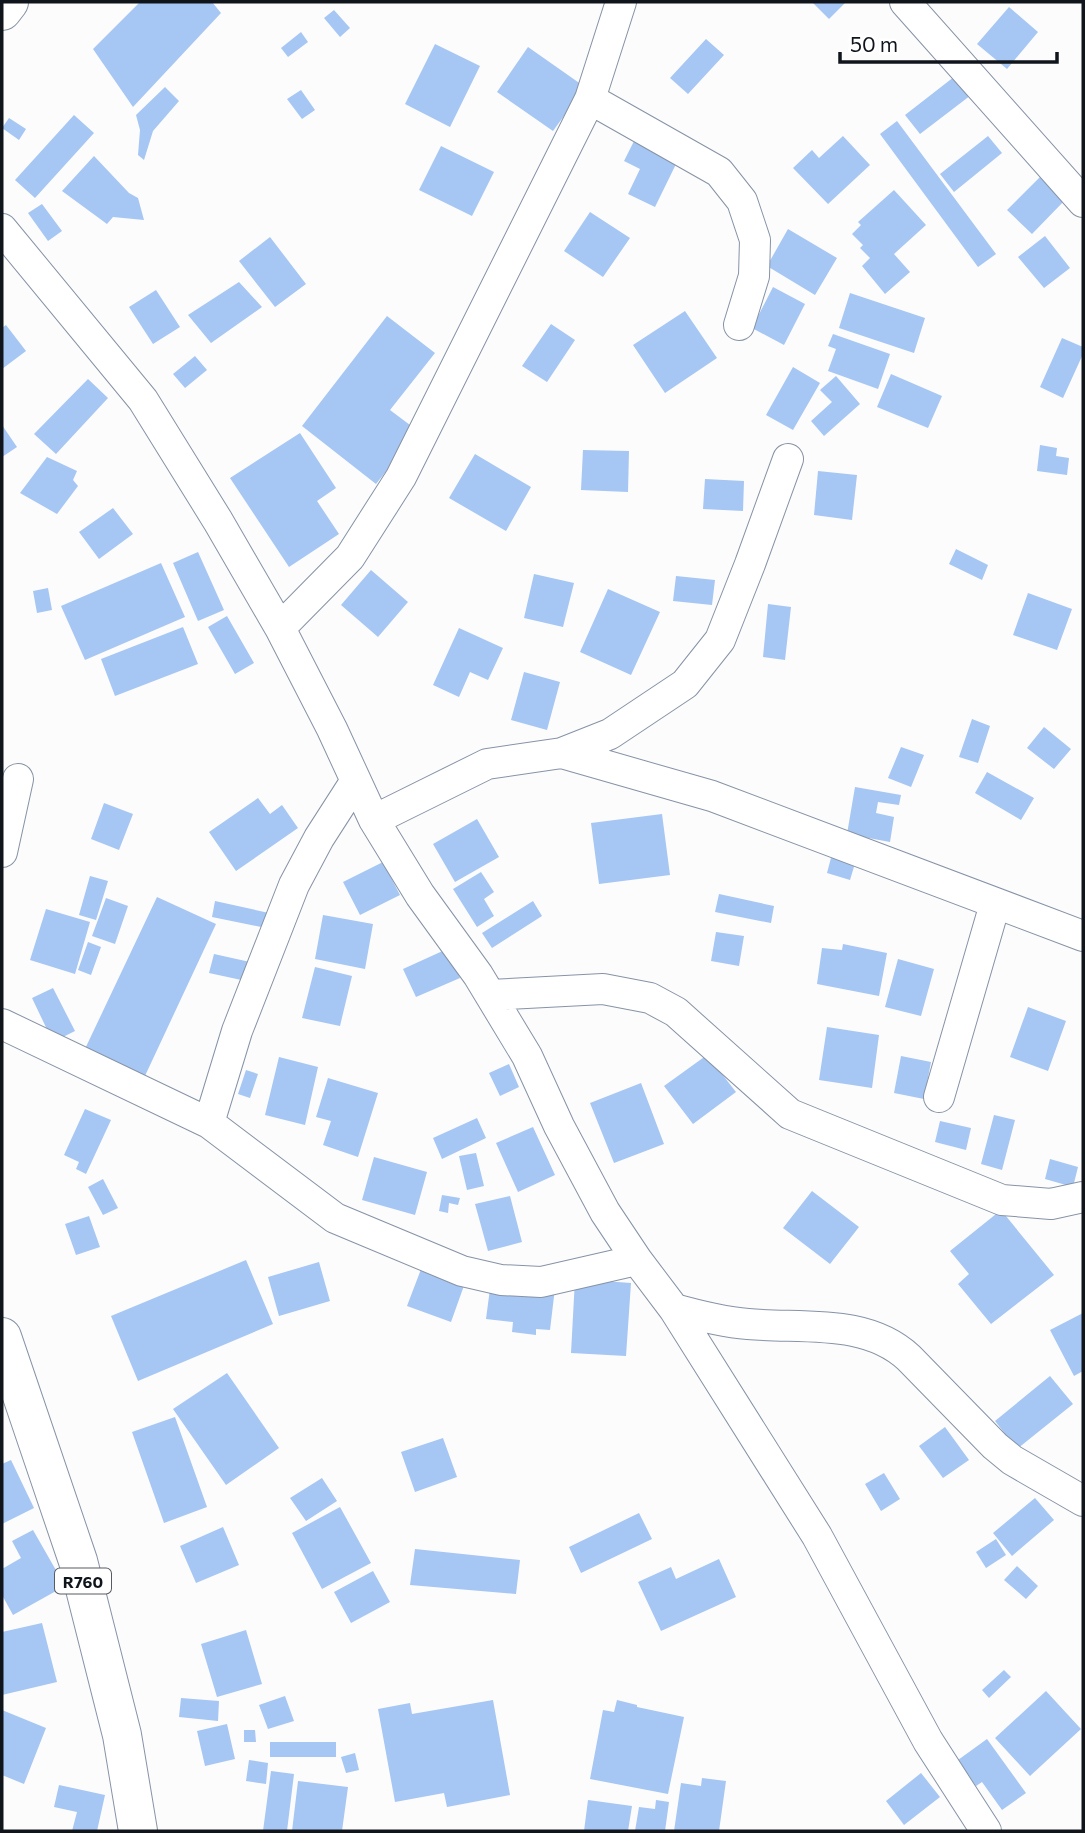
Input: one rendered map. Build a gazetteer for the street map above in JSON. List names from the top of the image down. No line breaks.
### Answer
{"streets":{"main road":["R760"]},"scale_bar":"50 m"}
